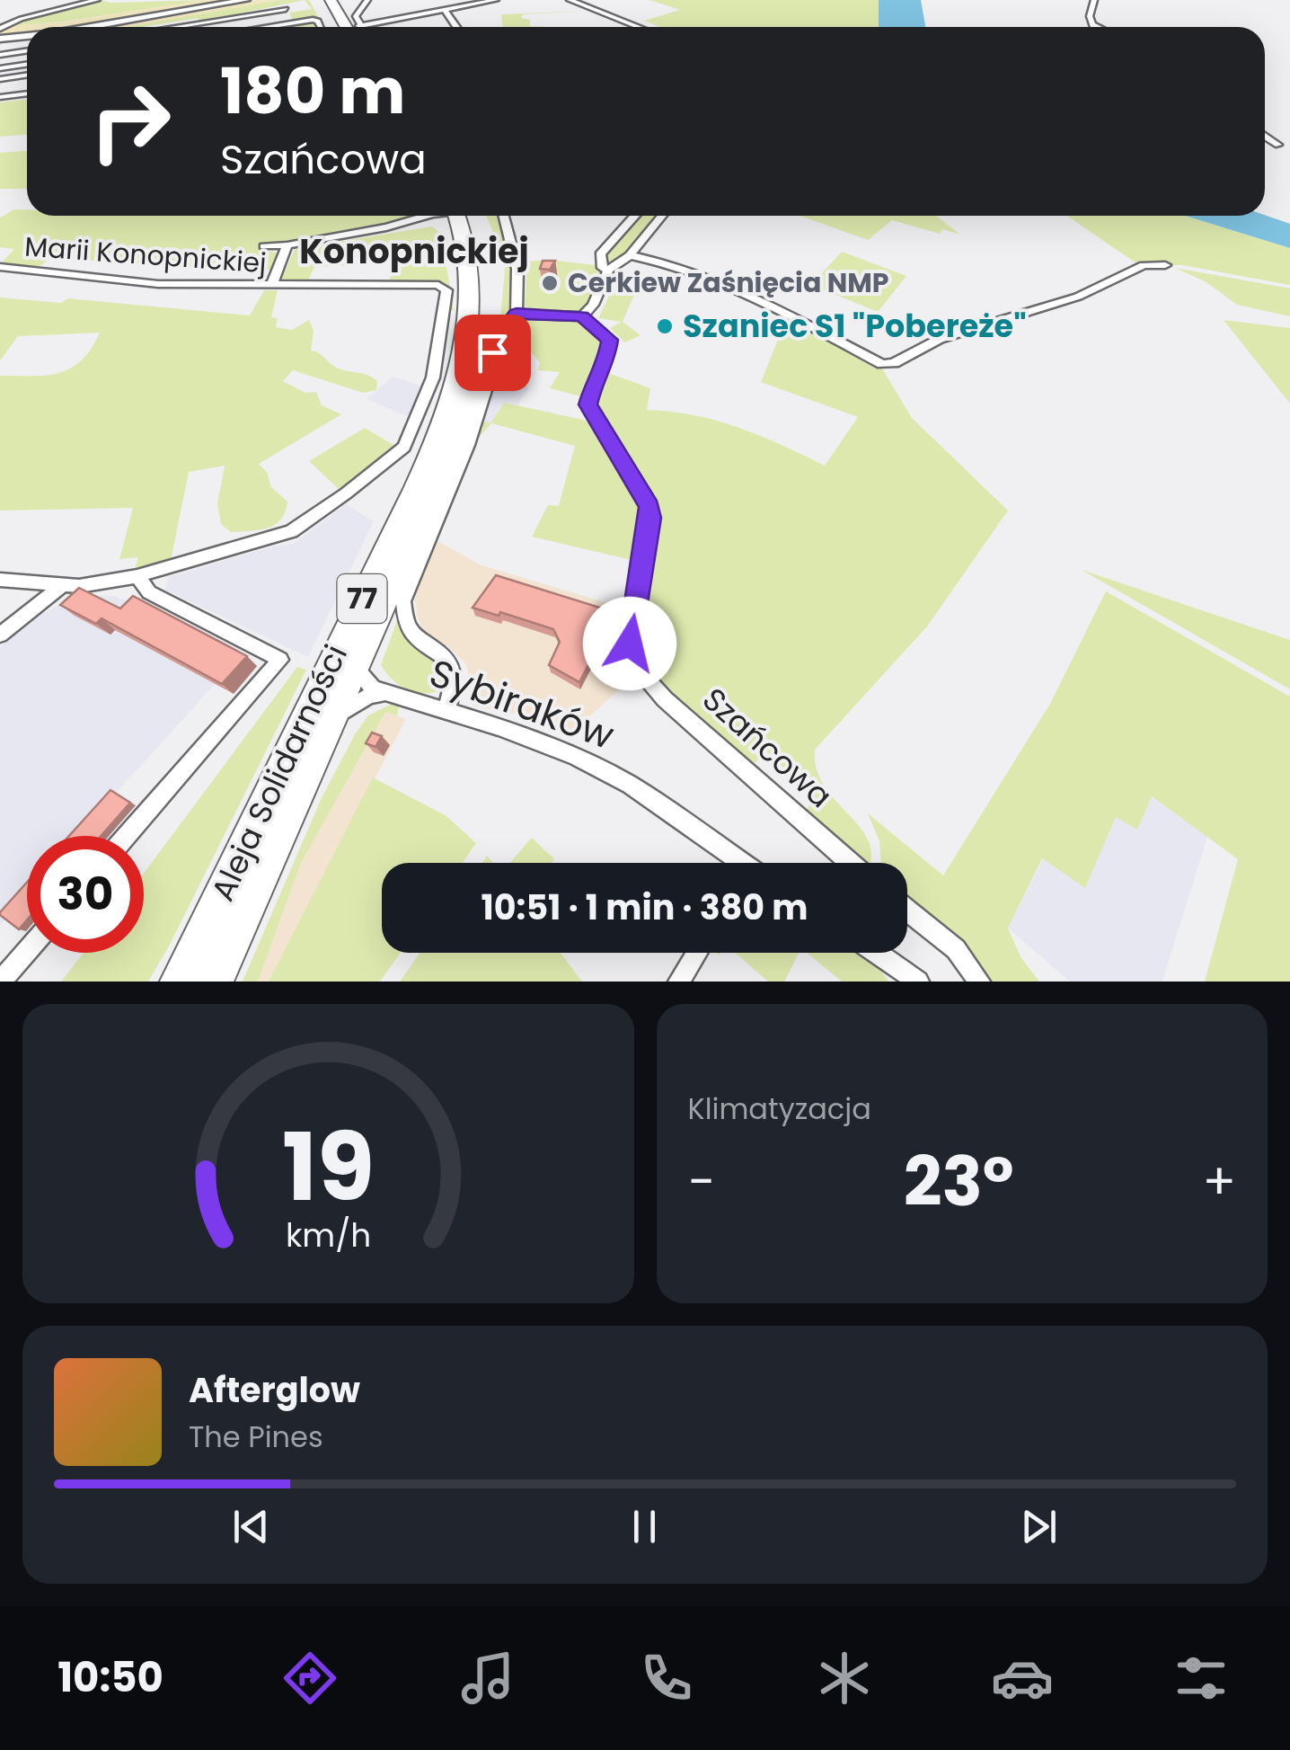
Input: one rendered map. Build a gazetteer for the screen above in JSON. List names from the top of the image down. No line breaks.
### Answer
{"streets":{"highway":["77","Aleja Solidarności"],"street":["Marii Konopnickiej","Sybiraków","Szańcowa"]},"crossings":[["Sybiraków","Aleja Solidarności"]],"districts":["Konopnickiej"],"places":["Cerkiew Zaśnięcia NMP","Szaniec S1 \"Pobereże\""],"page":{"turn":["180 m","Szańcowa"],"limit":"30","trip":"10:51 · 1 min · 380 m","tile":"Klimatyzacja","heat":["−","23°","+"],"song":["Afterglow","The Pines"],"tabs":"10:50","gauge":["19","km/h"]}}
